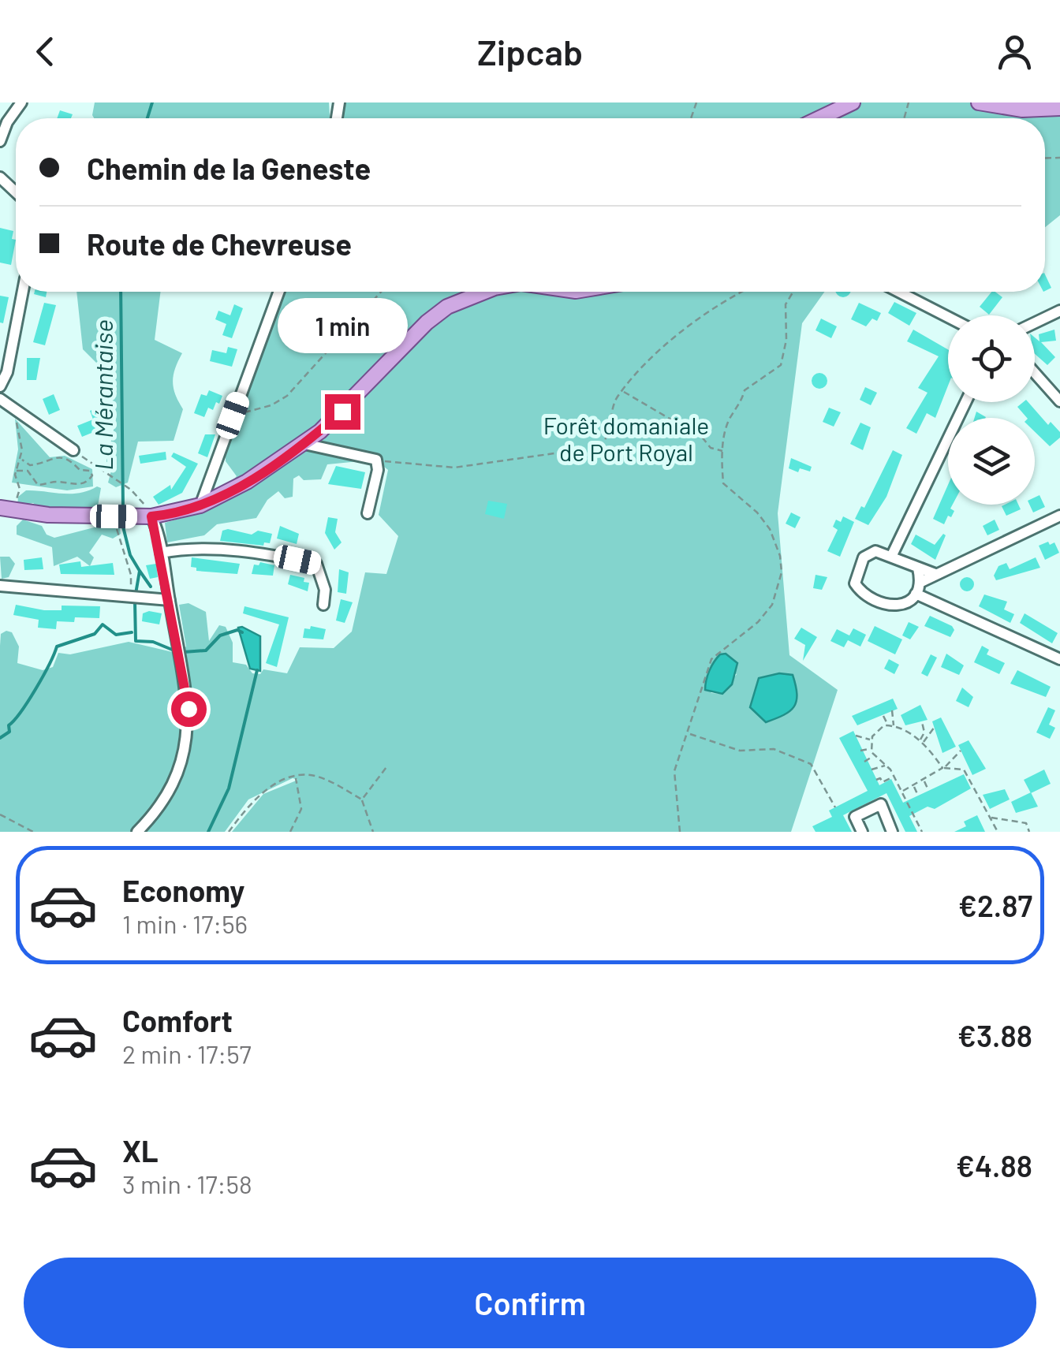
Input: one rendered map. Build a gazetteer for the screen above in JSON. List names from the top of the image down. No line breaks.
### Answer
{"water":["La Mérantaise"],"parks":["Forêt domaniale de Port Royal"],"page":{"header":"Zipcab","banner":["Chemin de la Geneste","Route de Chevreuse"],"bubble":"1 min","list":[{"name":"Economy","note":"1 min · 17:56","value":"€2.87"},{"name":"Comfort","note":"2 min · 17:57","value":"€3.88"},{"name":"XL","note":"3 min · 17:58","value":"€4.88"}],"buttons":"Confirm"}}
